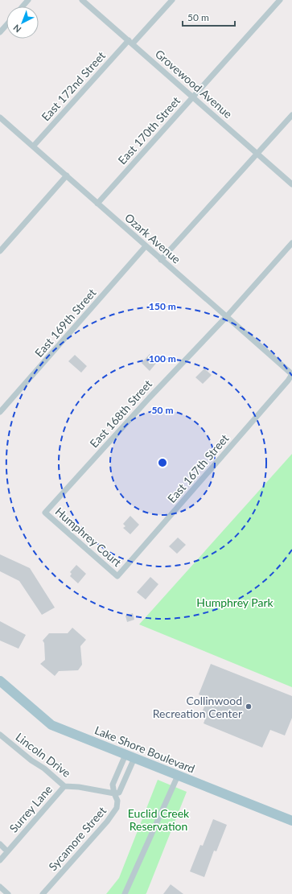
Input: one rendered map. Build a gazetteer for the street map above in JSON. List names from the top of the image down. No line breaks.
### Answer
{"streets":{"main road":["Lake Shore Boulevard"],"street":["Grovewood Avenue","East 172nd Street","East 170th Street","Ozark Avenue","East 169th Street","East 168th Street","East 167th Street","Humphrey Court","Lincoln Drive","Surrey Lane","Sycamore Street"]},"crossings":[["Grovewood Avenue","East 172nd Street"],["Grovewood Avenue","East 170th Street"],["East 172nd Street","Ozark Avenue"],["East 170th Street","Ozark Avenue"],["Ozark Avenue","East 169th Street"],["Ozark Avenue","East 168th Street"],["Ozark Avenue","East 167th Street"],["East 168th Street","Humphrey Court"],["East 167th Street","Humphrey Court"],["Lake Shore Boulevard","Sycamore Street"],["Lincoln Drive","Surrey Lane"],["Lincoln Drive","Sycamore Street"]],"parks":["Humphrey Park","Euclid Creek Reservation"],"places":["Collinwood Recreation Center"],"scale_bar":"50 m","north":"bottom left","rings":["150 m","100 m","50 m"]}
